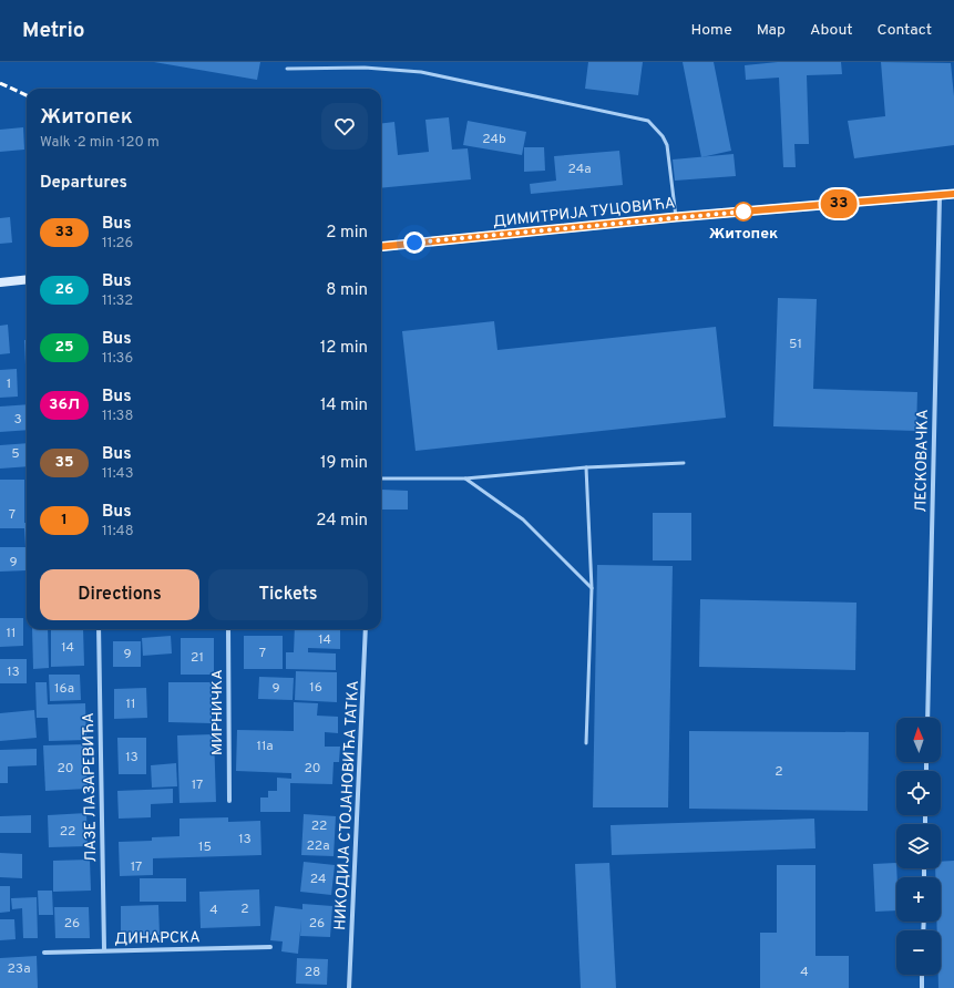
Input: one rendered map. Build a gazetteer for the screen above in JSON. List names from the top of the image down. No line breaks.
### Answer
{"streets":{"main road":["ДИМИТРИЈА ТУЦОВИЋА"],"street":["ЛЕСКОВАЧКА","МИРНИЧКА","ЛАЗЕ ЛАЗАРЕВИЋА","НИКОДИЈА СТОЈАНОВИЋА ТАТКА","ДИНАРСКА"]},"crossings":[["ДИМИТРИЈА ТУЦОВИЋА","ЛЕСКОВАЧКА"],["ЛАЗЕ ЛАЗАРЕВИЋА","ДИНАРСКА"]],"places":["Житопек"],"lines":["bus line 33"],"house_numbers":["24b","24a","51","1","3","5","7","9","11","14","14","7","9","21","13","16","16a","9","11","11a","13","20","20","2","17","22","22","13","22a","15","17","24","2","4","26","26","23a","28","4"],"north":"top","page":{"header":"Metrio","nav":["Home","Map","About","Contact"],"on_map":"33","heading":[["Житопек","Walk · 2 min · 120 m"],"Departures"],"list":[{"mark":"33","name":"Bus","note":"11:26","value":"2 min"},{"mark":"26","name":"Bus","note":"11:32","value":"8 min"},{"mark":"25","name":"Bus","note":"11:36","value":"12 min"},{"mark":"36Л","name":"Bus","note":"11:38","value":"14 min"},{"mark":"35","name":"Bus","note":"11:43","value":"19 min"},{"mark":"1","name":"Bus","note":"11:48","value":"24 min"}],"buttons":["Directions","Tickets"],"map_buttons":["+","−"]}}
